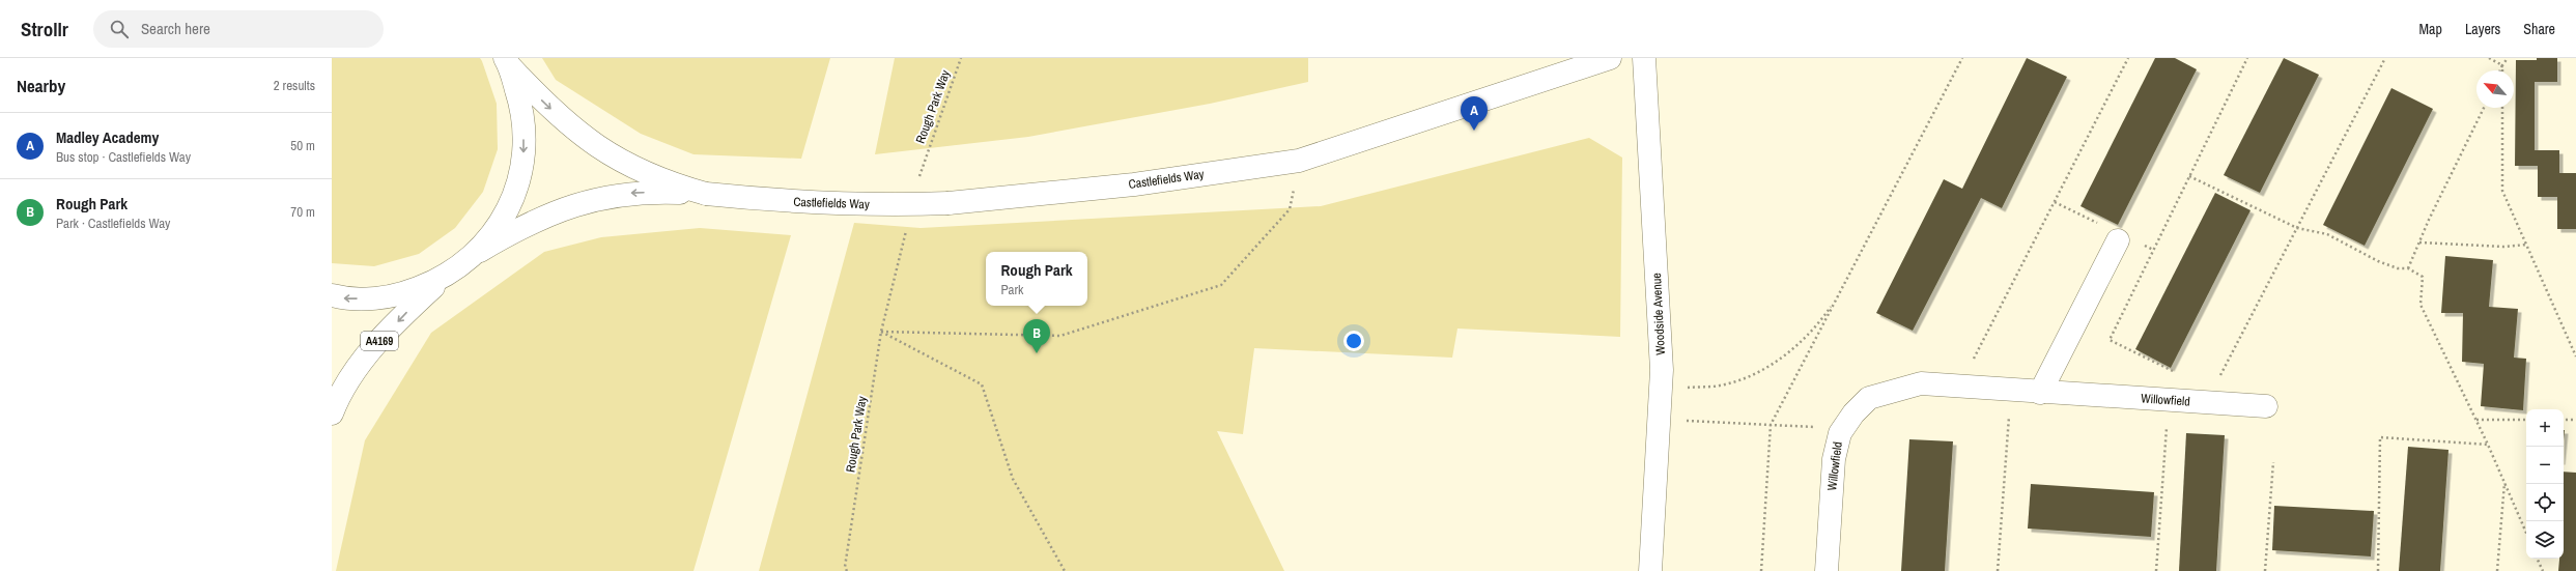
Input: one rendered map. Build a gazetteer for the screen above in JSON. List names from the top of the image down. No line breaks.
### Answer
{"streets":{"main road":["Castlefields Way","Woodside Avenue","A4169","Willowfield"],"path":["Rough Park Way"]},"north":"top left","page":{"header":"Strollr","search":"Search here","nav":["Map","Layers","Share"],"heading":["Nearby","2 results"],"pins":["A","B"],"list":[{"mark":"A","name":"Madley Academy","note":"Bus stop · Castlefields Way","value":"50 m"},{"mark":"B","name":"Rough Park","note":"Park · Castlefields Way","value":"70 m"}],"popup":["Rough Park","Park"],"map_buttons":["+","−"]}}
